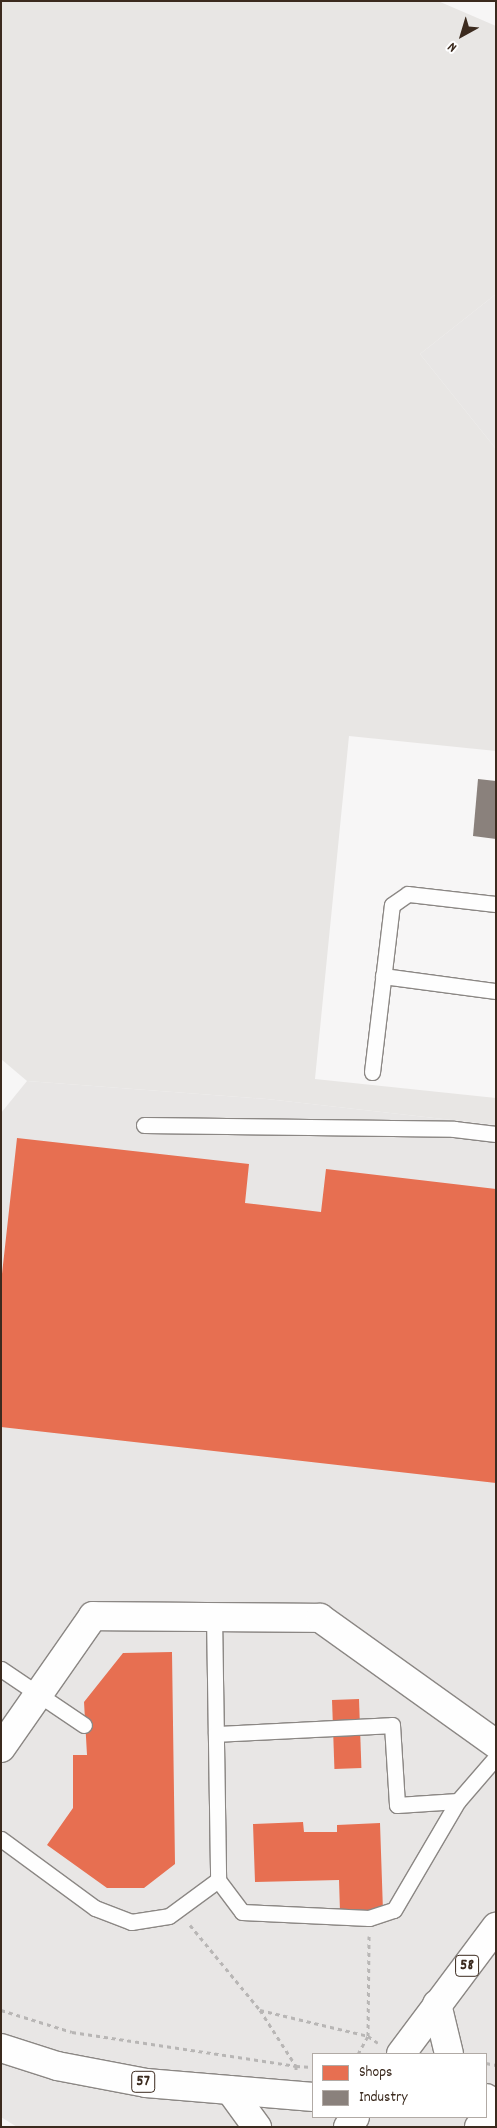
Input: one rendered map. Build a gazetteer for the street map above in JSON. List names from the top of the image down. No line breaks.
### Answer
{"streets":{"main road":["58","57"]},"legend":["Shops","Industry"],"north":"bottom left"}
